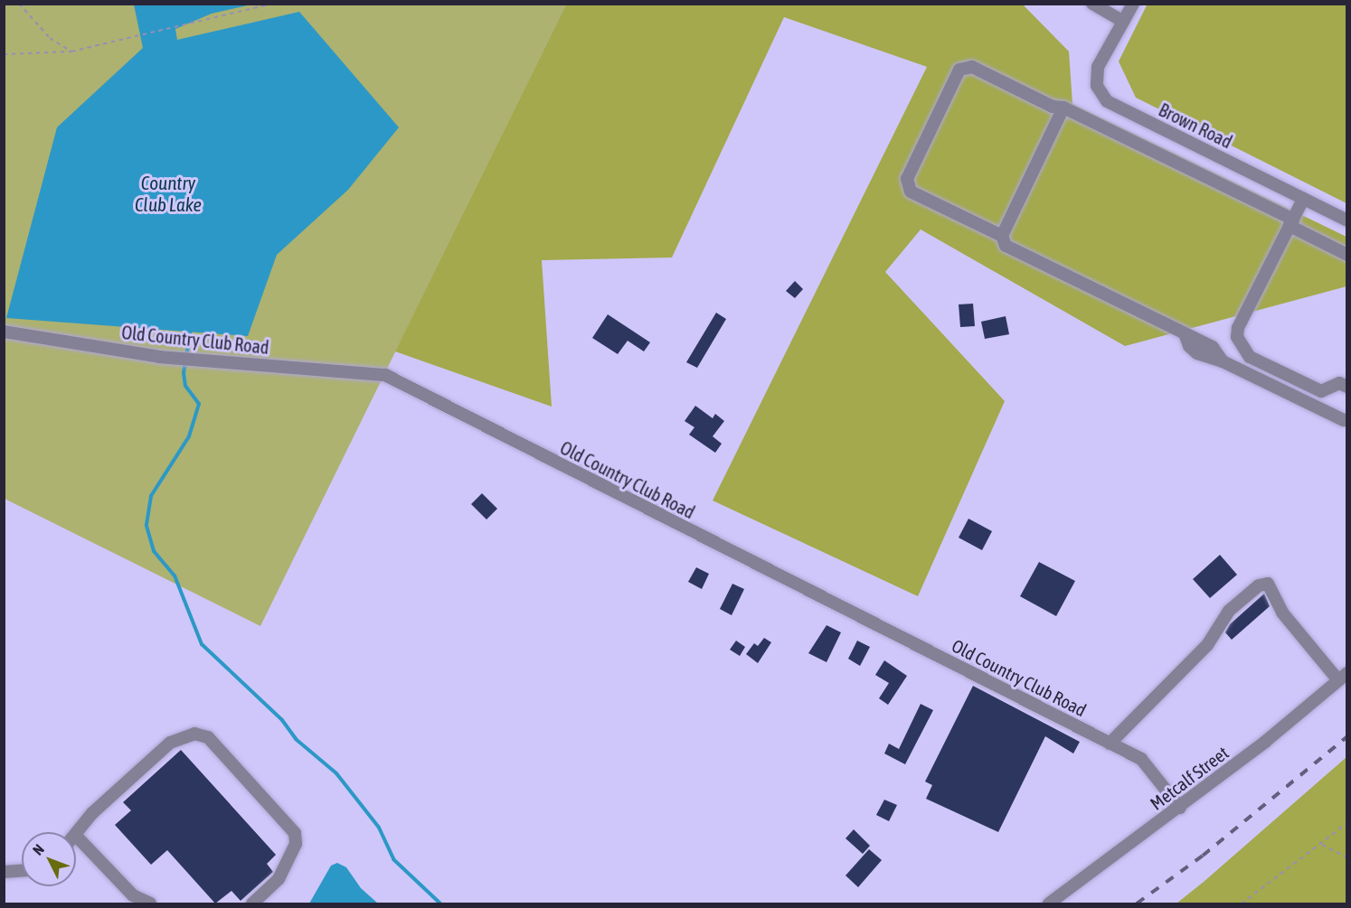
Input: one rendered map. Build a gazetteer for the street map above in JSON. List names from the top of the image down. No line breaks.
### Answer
{"streets":{"street":["Brown Road","Old Country Club Road","Metcalf Street"]},"crossings":[["Old Country Club Road","Metcalf Street"]],"water":["Country Club Lake"],"north":"top left"}
